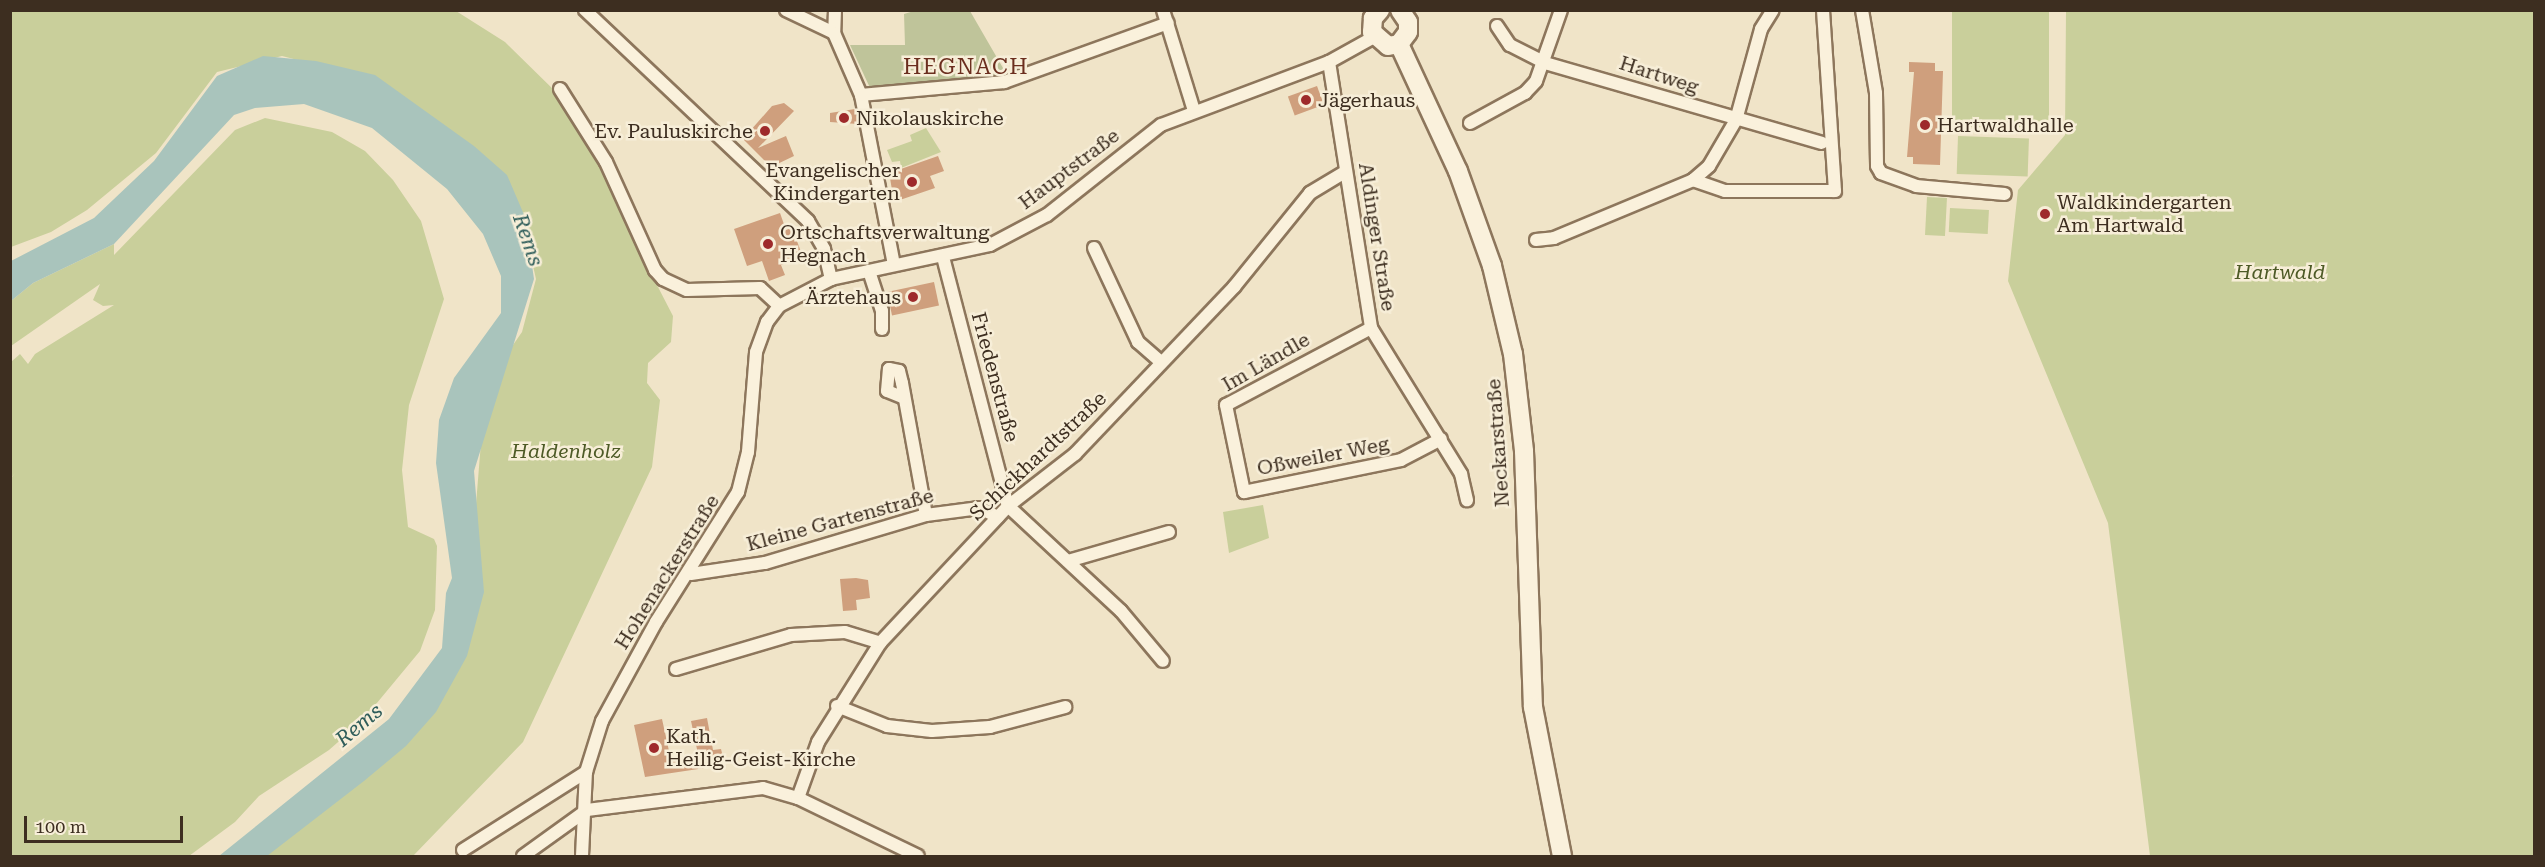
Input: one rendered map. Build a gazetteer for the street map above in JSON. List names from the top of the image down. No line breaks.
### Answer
{"streets":{"main road":["Neckarstraße"],"street":["Hartweg","Hauptstraße","Aldinger Straße","Im Ländle","Friedenstraße","Schickhardtstraße","Oßweiler Weg","Kleine Gartenstraße","Hohenackerstraße"]},"crossings":[["Hauptstraße","Aldinger Straße"],["Hauptstraße","Friedenstraße"],["Hauptstraße","Hohenackerstraße"],["Aldinger Straße","Im Ländle"],["Aldinger Straße","Schickhardtstraße"],["Aldinger Straße","Oßweiler Weg"],["Im Ländle","Oßweiler Weg"],["Friedenstraße","Schickhardtstraße"],["Schickhardtstraße","Kleine Gartenstraße"],["Kleine Gartenstraße","Hohenackerstraße"]],"districts":["HEGNACH"],"water":["Rems"],"parks":["Hartwald","Haldenholz"],"places":["Jägerhaus","Nikolauskirche","Hartwaldhalle","Ev. Pauluskirche","Evangelischer Kindergarten","Waldkindergarten Am Hartwald","Ortschaftsverwaltung Hegnach","Ärztehaus","Kath. Heilig-Geist-Kirche"],"scale_bar":"100 m"}
